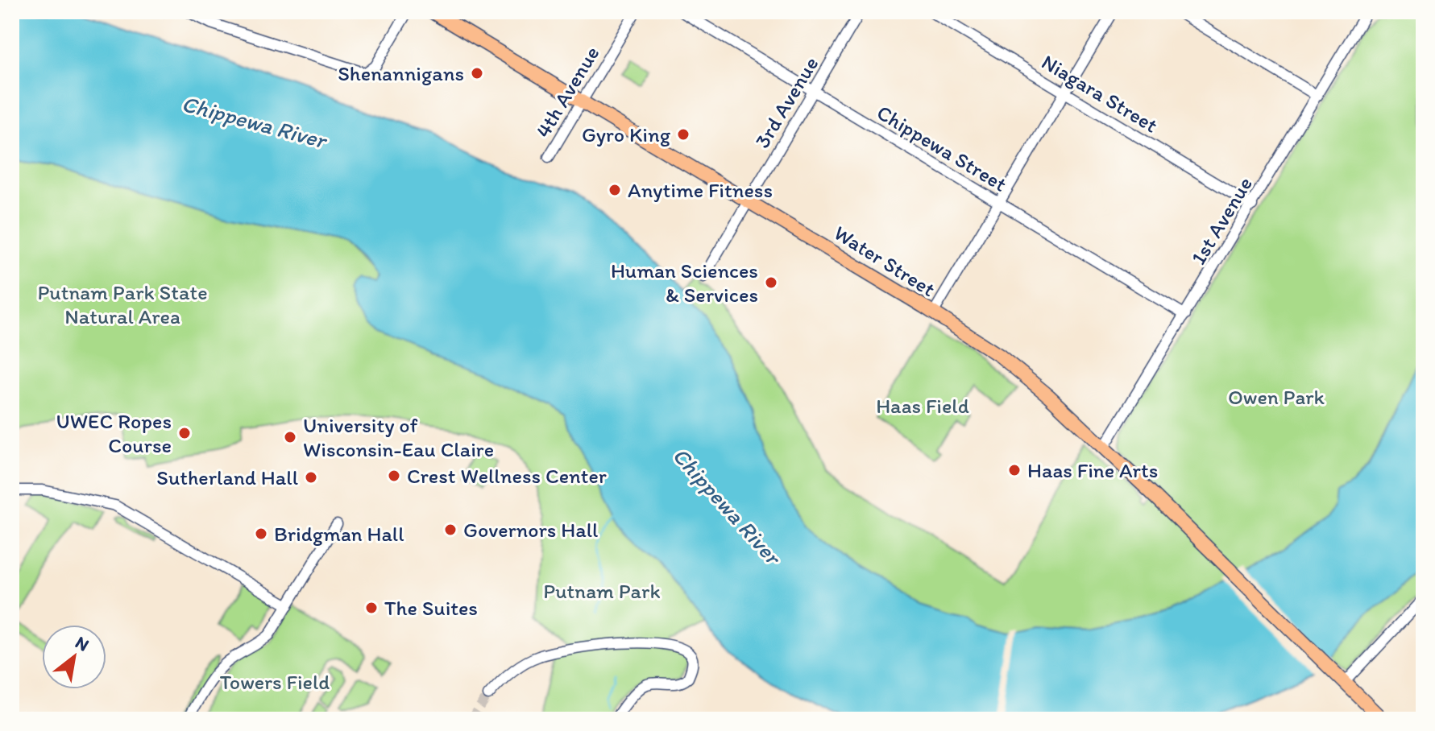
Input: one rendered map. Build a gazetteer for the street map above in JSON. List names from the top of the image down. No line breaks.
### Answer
{"streets":{"main road":["Water Street"],"street":["4th Avenue","Niagara Street","3rd Avenue","Chippewa Street","1st Avenue"]},"crossings":[["4th Avenue","Water Street"],["Niagara Street","1st Avenue"],["3rd Avenue","Chippewa Street"],["3rd Avenue","Water Street"],["Chippewa Street","1st Avenue"],["1st Avenue","Water Street"]],"water":["Chippewa River"],"parks":["Putnam Park State Natural Area","Owen Park","Haas Field","Putnam Park","Towers Field"],"places":["Shenannigans","Gyro King","Anytime Fitness","Human Sciences & Services","UWEC Ropes Course","University of Wisconsin-Eau Claire","Haas Fine Arts","Crest Wellness Center","Sutherland Hall","Governors Hall","Bridgman Hall","The Suites"],"north":"top right"}
